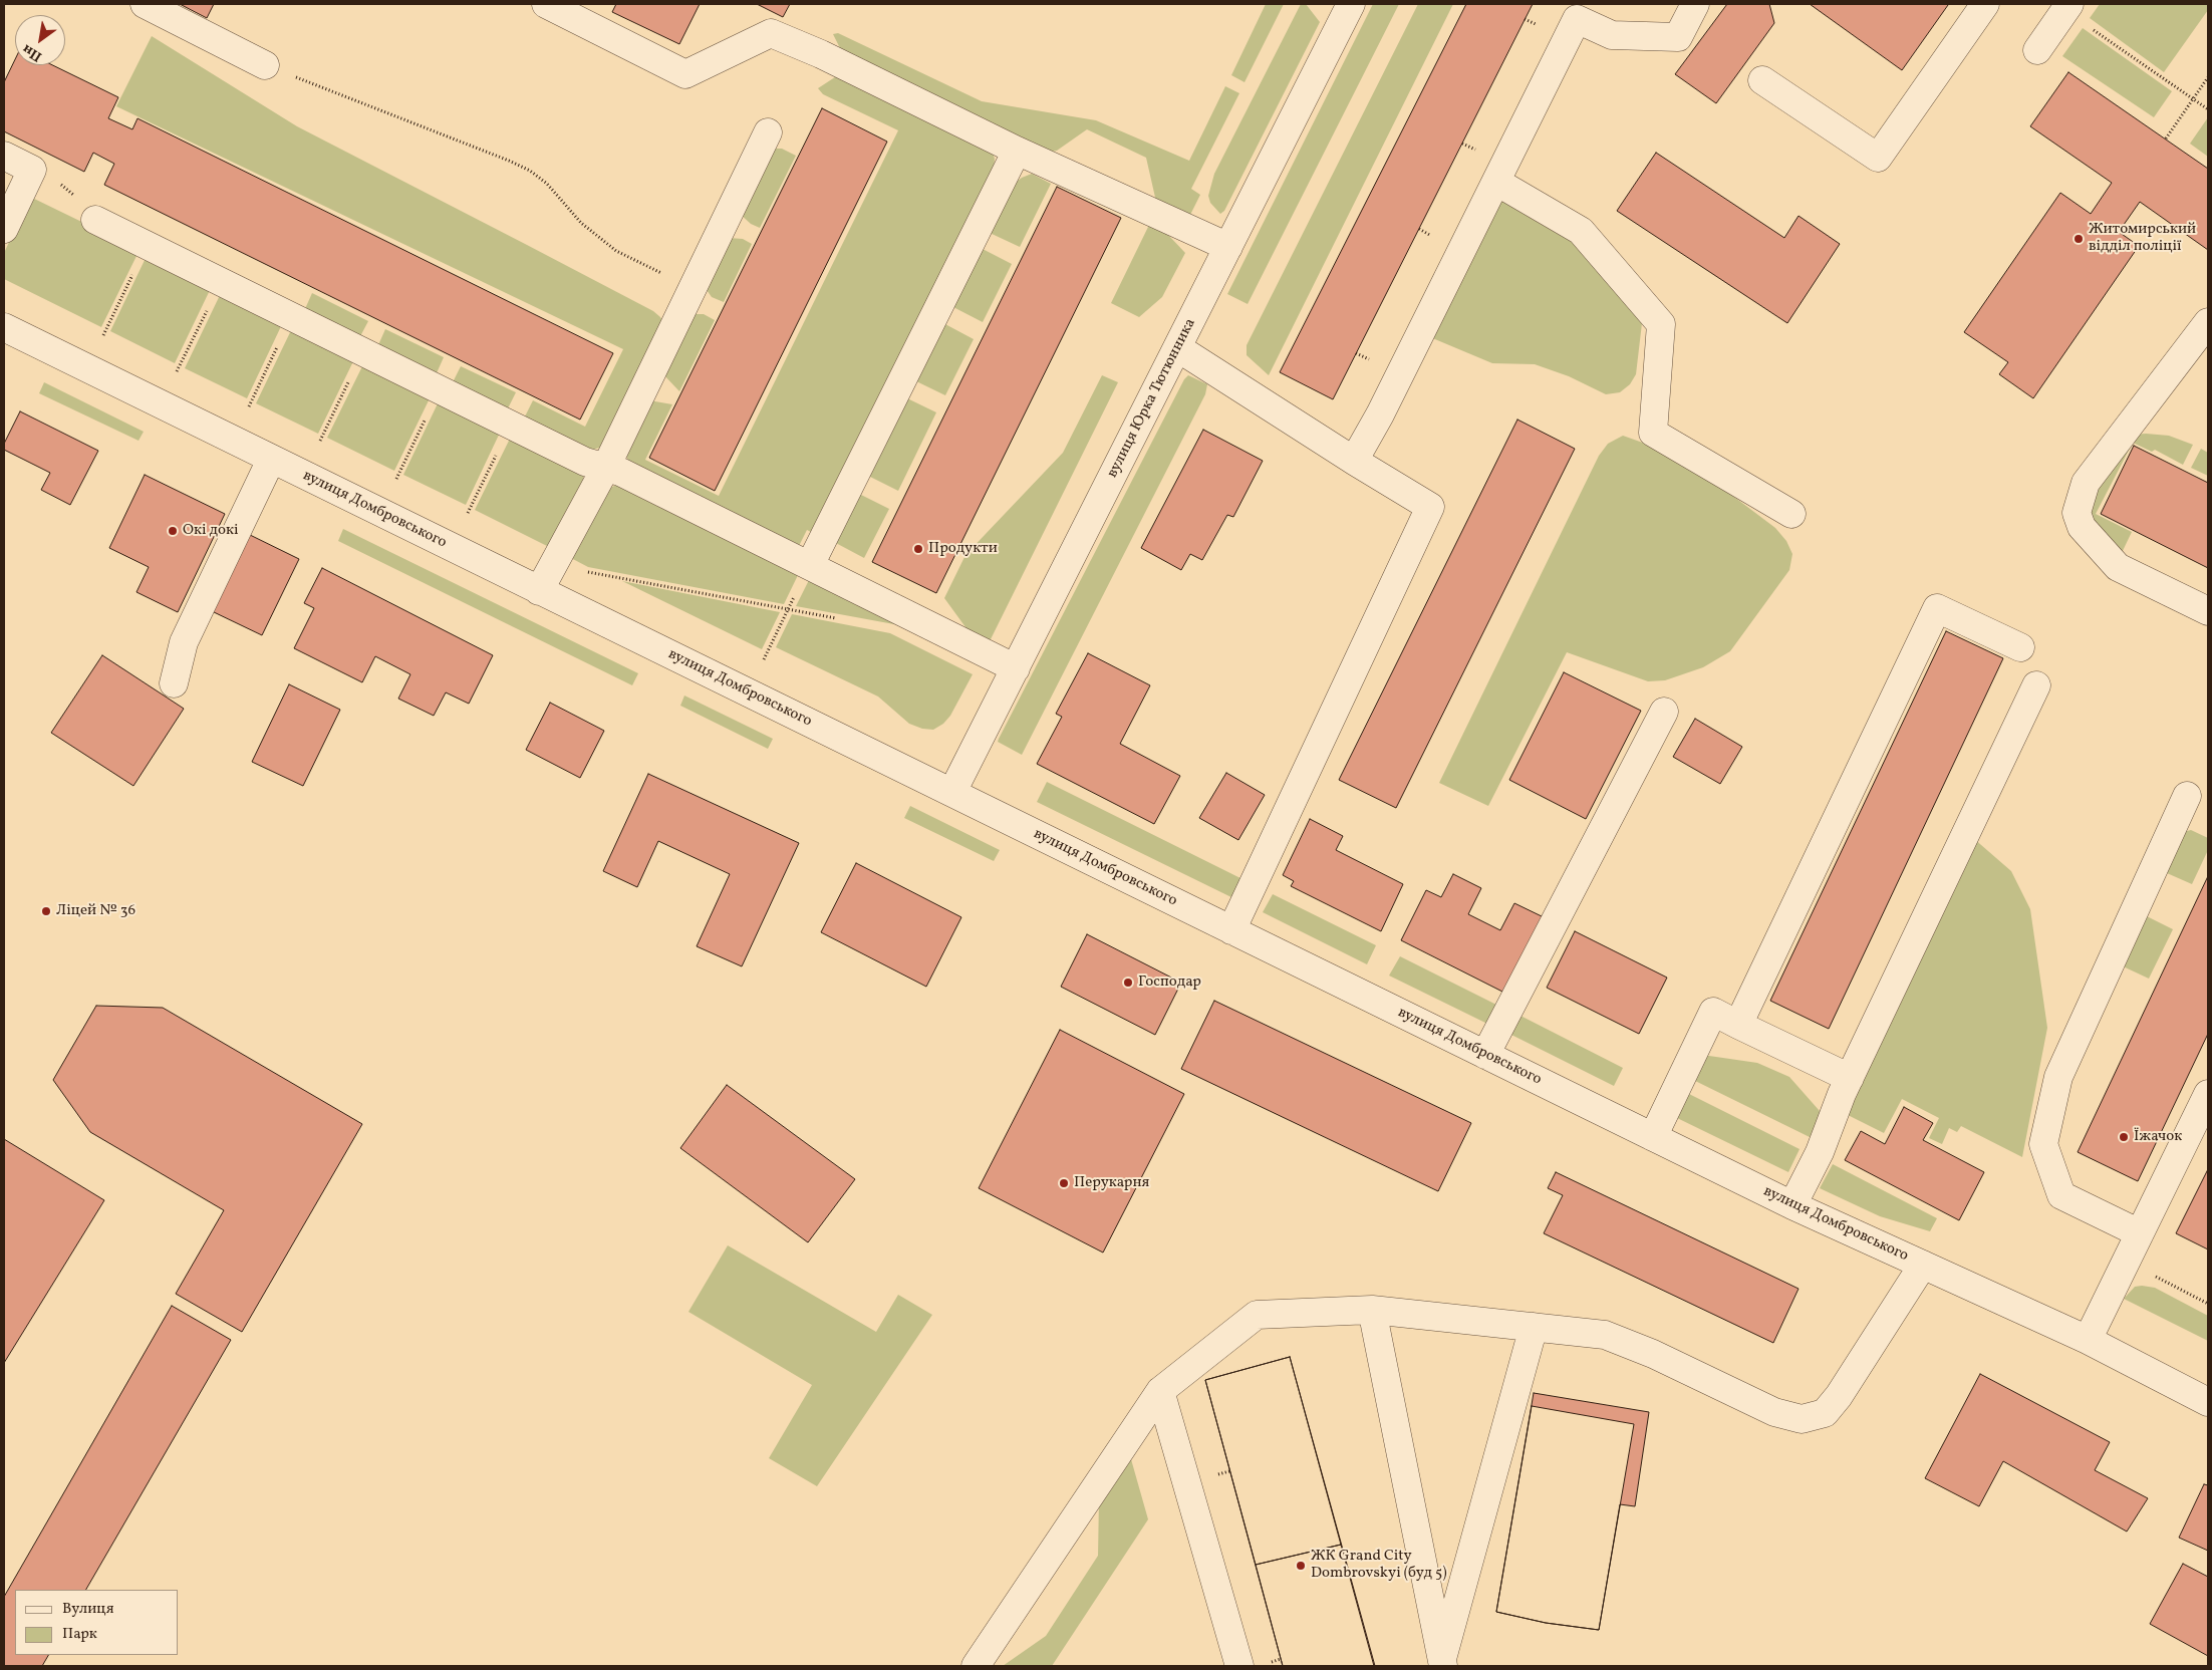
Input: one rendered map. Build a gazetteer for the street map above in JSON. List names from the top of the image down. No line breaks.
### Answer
{"streets":{"street":["вулиця Юрка Тютюнника","вулиця Домбровського"]},"crossings":[["вулиця Юрка Тютюнника","вулиця Домбровського"]],"places":["Житомирський відділ поліції","Окі докі","Продукти","Ліцей № 36","Господар","Їжачок","Перукарня","ЖК Grand City Dombrovskyi (буд 5)"],"legend":["Вулиця","Парк"],"north":"bottom left"}
